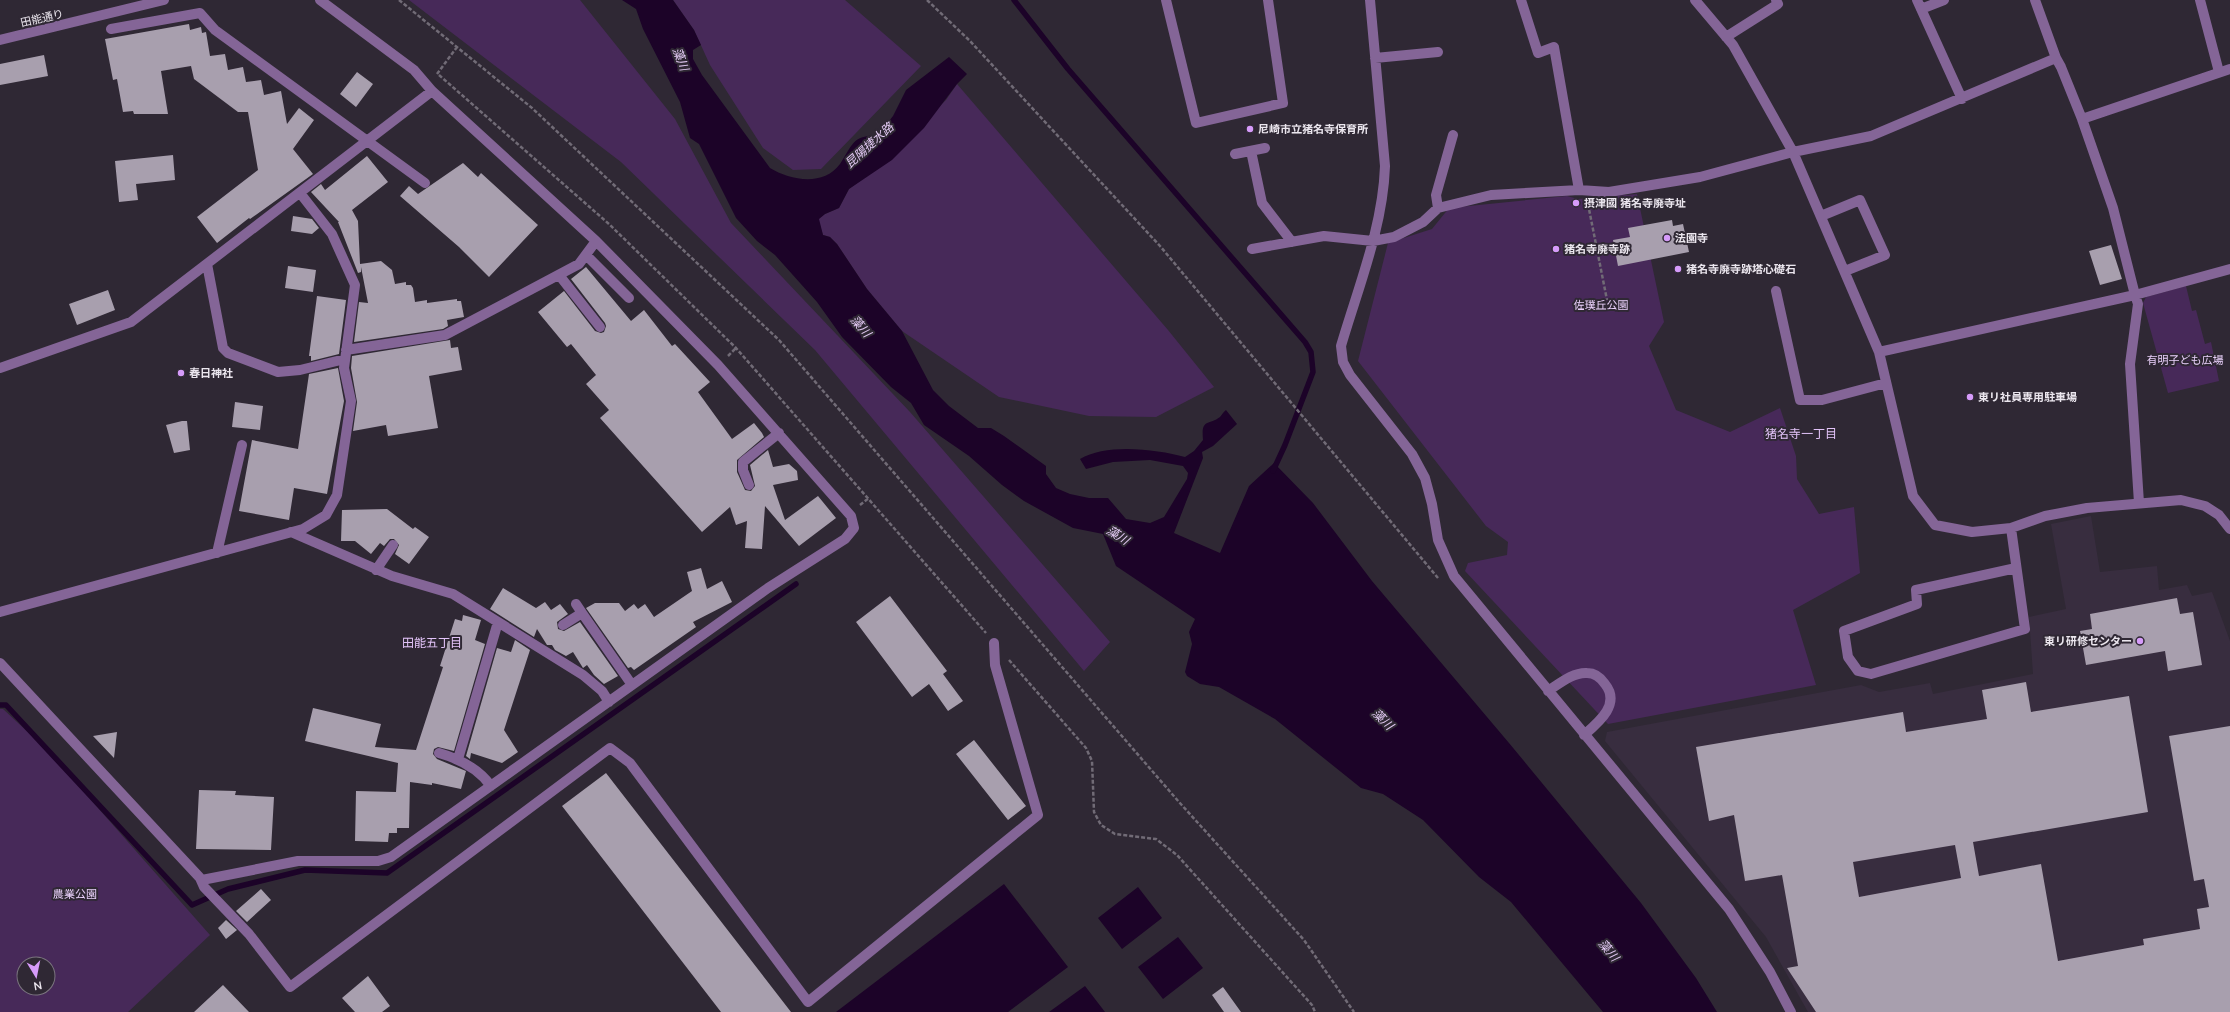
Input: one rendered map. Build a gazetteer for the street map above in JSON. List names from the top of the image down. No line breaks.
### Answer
{"streets":{"street":["田能通り"]},"districts":["猪名寺一丁目","田能五丁目"],"water":["藻川","昆陽捷水路"],"parks":["佐璞丘公園","有明子ども広場","農業公園"],"places":["尼崎市立猪名寺保育所","摂津國 猪名寺廃寺址","法園寺","猪名寺廃寺跡","猪名寺廃寺跡塔心礎石","春日神社","東リ社員専用駐車場","東リ研修センター"],"north":"bottom"}
